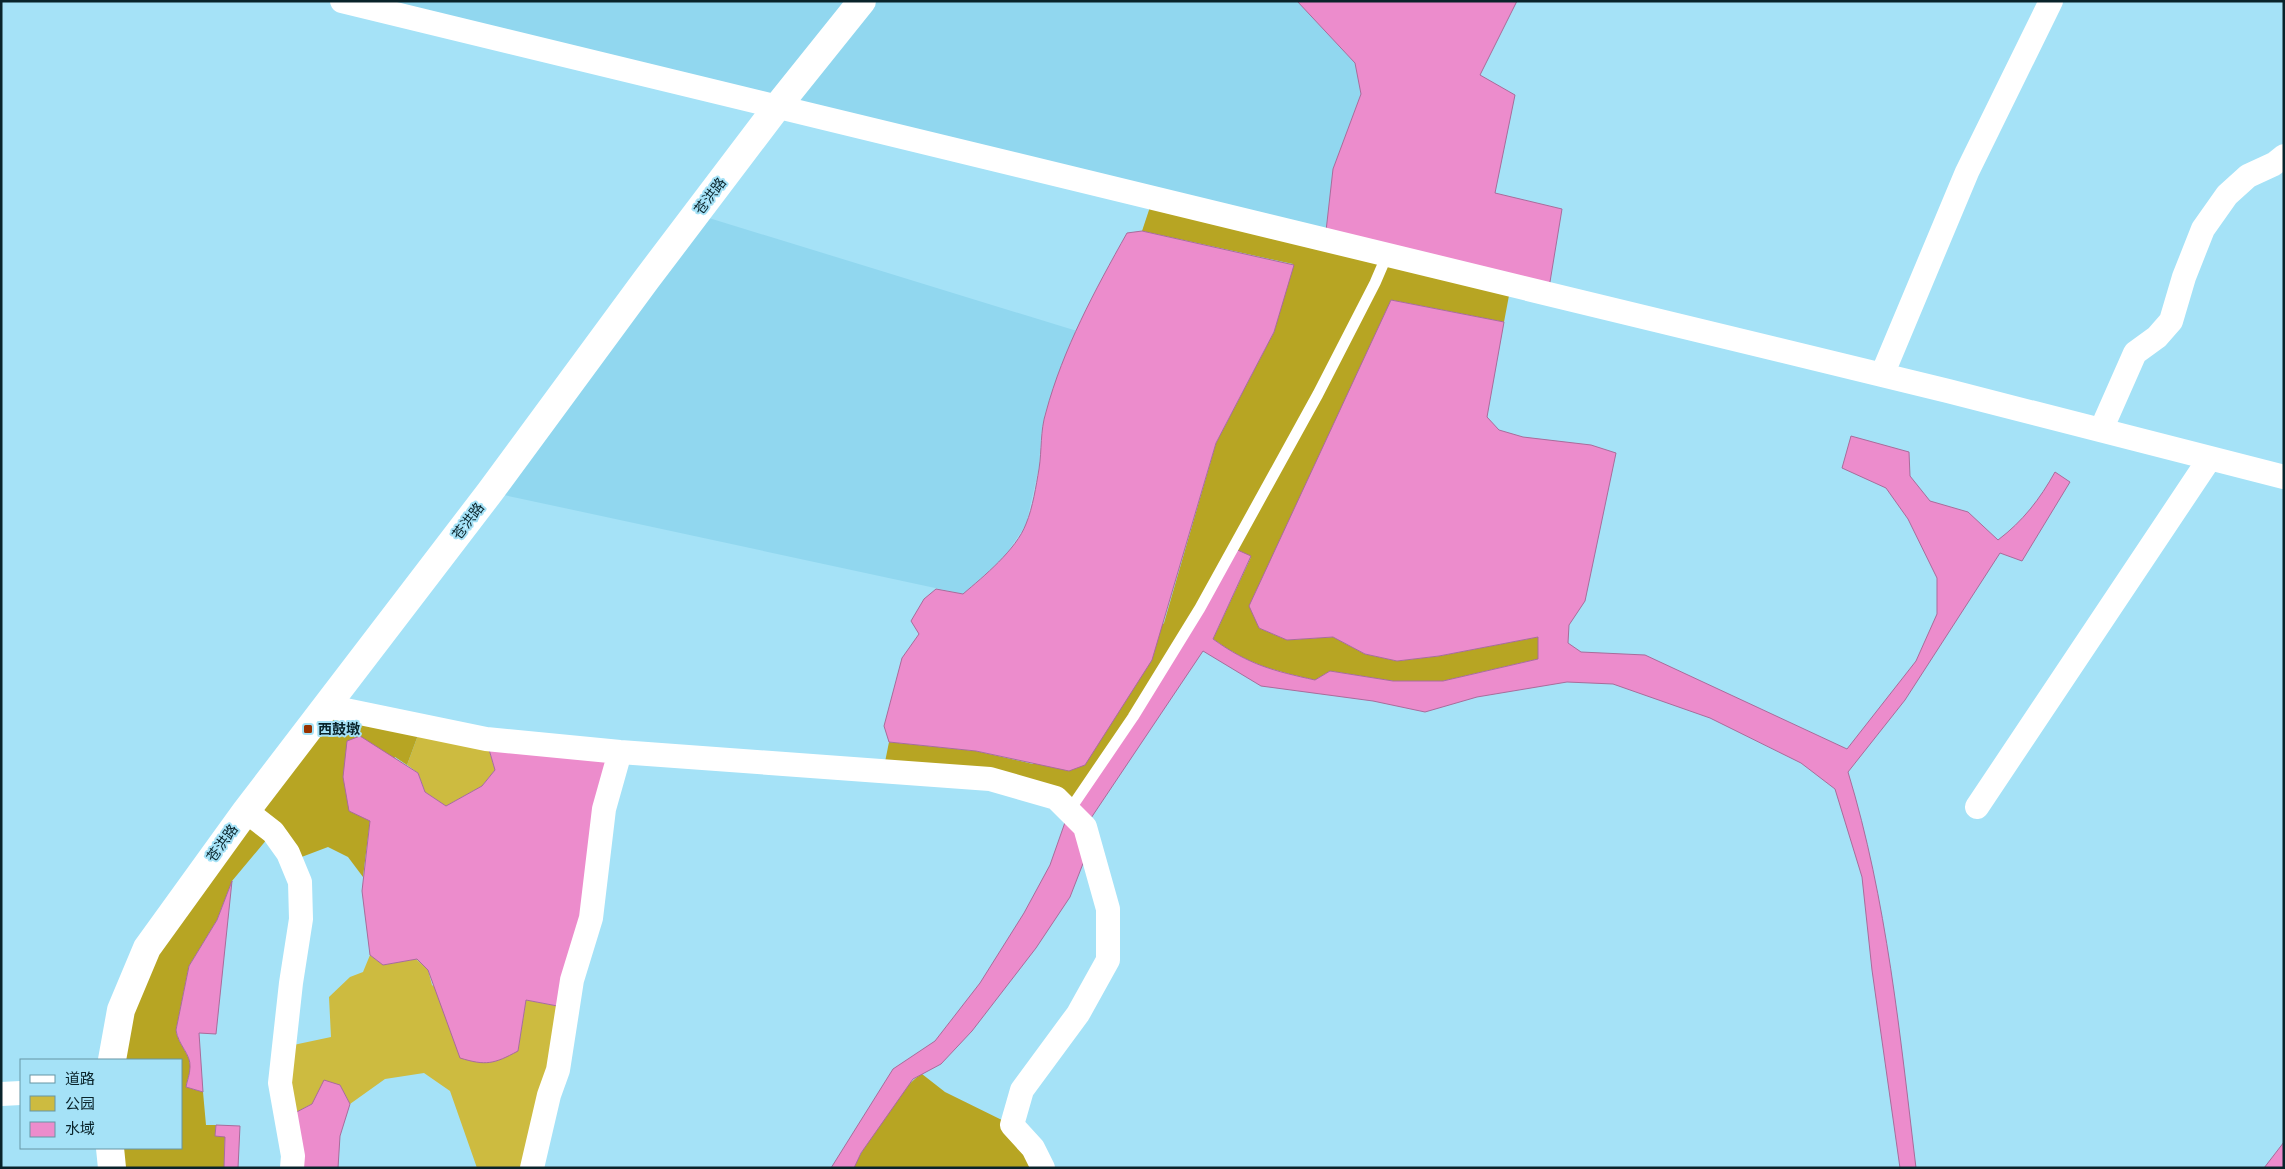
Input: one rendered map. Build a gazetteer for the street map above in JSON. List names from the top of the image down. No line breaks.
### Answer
{"streets":{"main road":["苍洪路"]},"places":{"transit":["西鼓墩"]},"legend":["道路","公园","水域"]}
